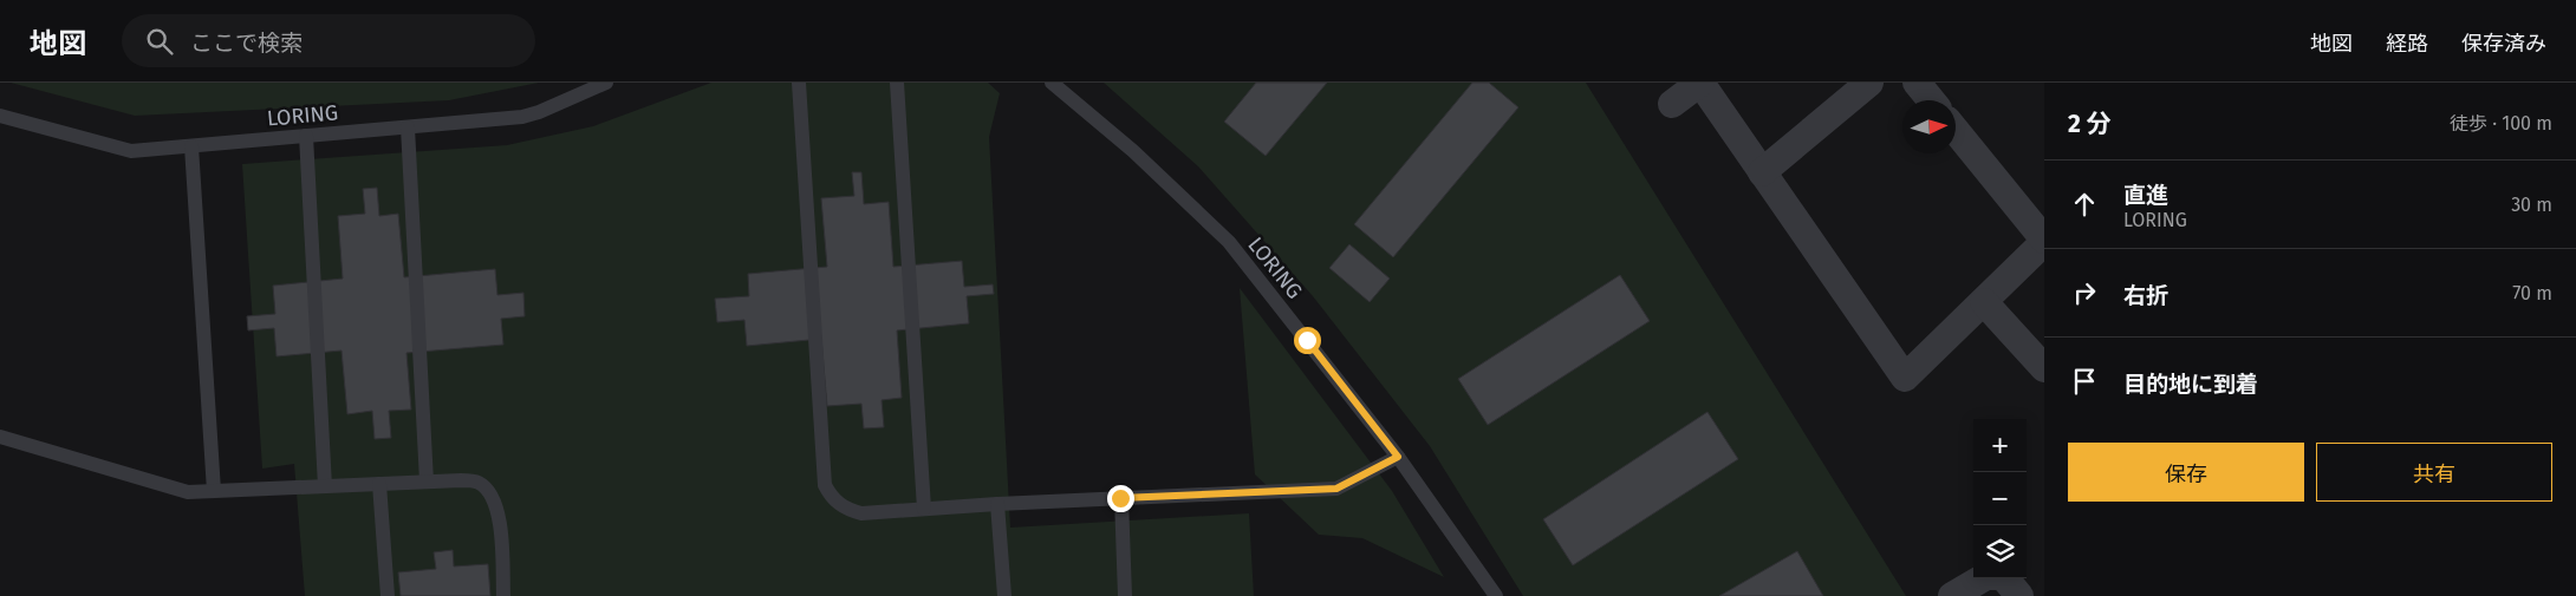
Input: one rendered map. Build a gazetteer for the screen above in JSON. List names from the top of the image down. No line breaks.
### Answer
{"streets":{"lane":["LORING"]},"north":"right","page":{"header":"地図","search":"ここで検索","nav":["地図","経路","保存済み"],"heading":["2 分","徒歩 · 100 m"],"list":[["直進","LORING","30 m"],["右折","70 m"],"目的地に到着"],"map_buttons":["+","−"],"buttons":["保存","共有"]}}
